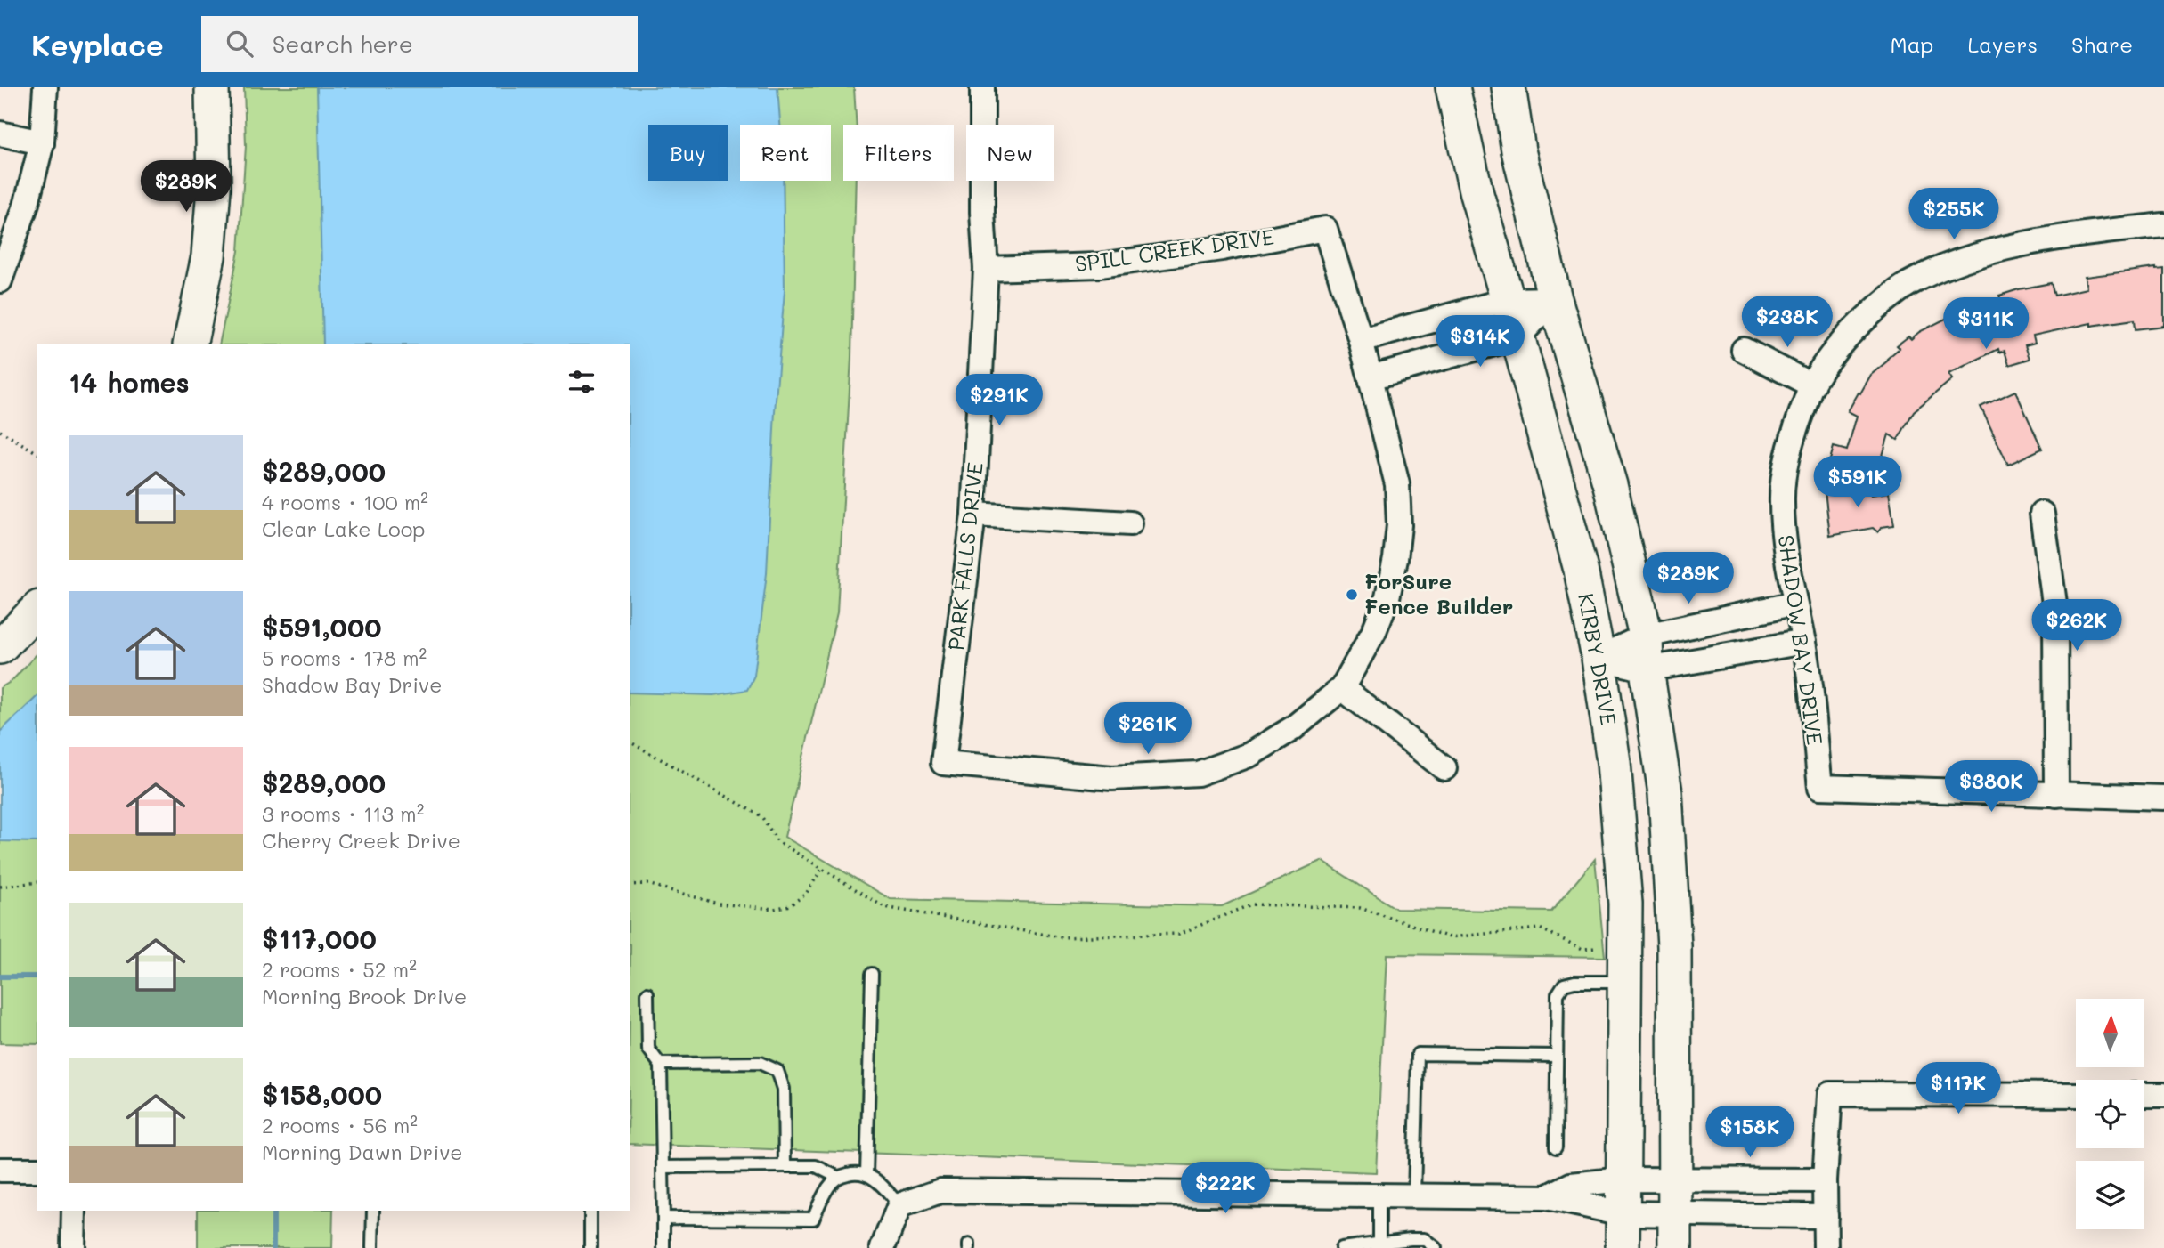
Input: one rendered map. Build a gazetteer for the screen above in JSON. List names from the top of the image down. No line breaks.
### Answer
{"streets":{"main road":["KIRBY DRIVE"],"street":["SPILL CREEK DRIVE","PARK FALLS DRIVE","SHADOW BAY DRIVE"]},"crossings":[["SPILL CREEK DRIVE","PARK FALLS DRIVE"]],"places":["ForSure Fence Builder"],"north":"top","page":{"header":"Keyplace","search":"Search here","nav":["Map","Layers","Share"],"chip":["Buy","Rent","Filters","New"],"price":["$289K","$255K","$238K","$311K","$314K","$291K","$591K","$289K","$262K","$261K","$380K","$117K","$158K","$222K"],"heading":"14 homes","list":[{"name":"$289,000","note":"4 rooms · 100 m² · Clear Lake Loop"},{"name":"$591,000","note":"5 rooms · 178 m² · Shadow Bay Drive"},{"name":"$289,000","note":"3 rooms · 113 m² · Cherry Creek Drive"},{"name":"$117,000","note":"2 rooms · 52 m² · Morning Brook Drive"},{"name":"$158,000","note":"2 rooms · 56 m² · Morning Dawn Drive"}]}}
